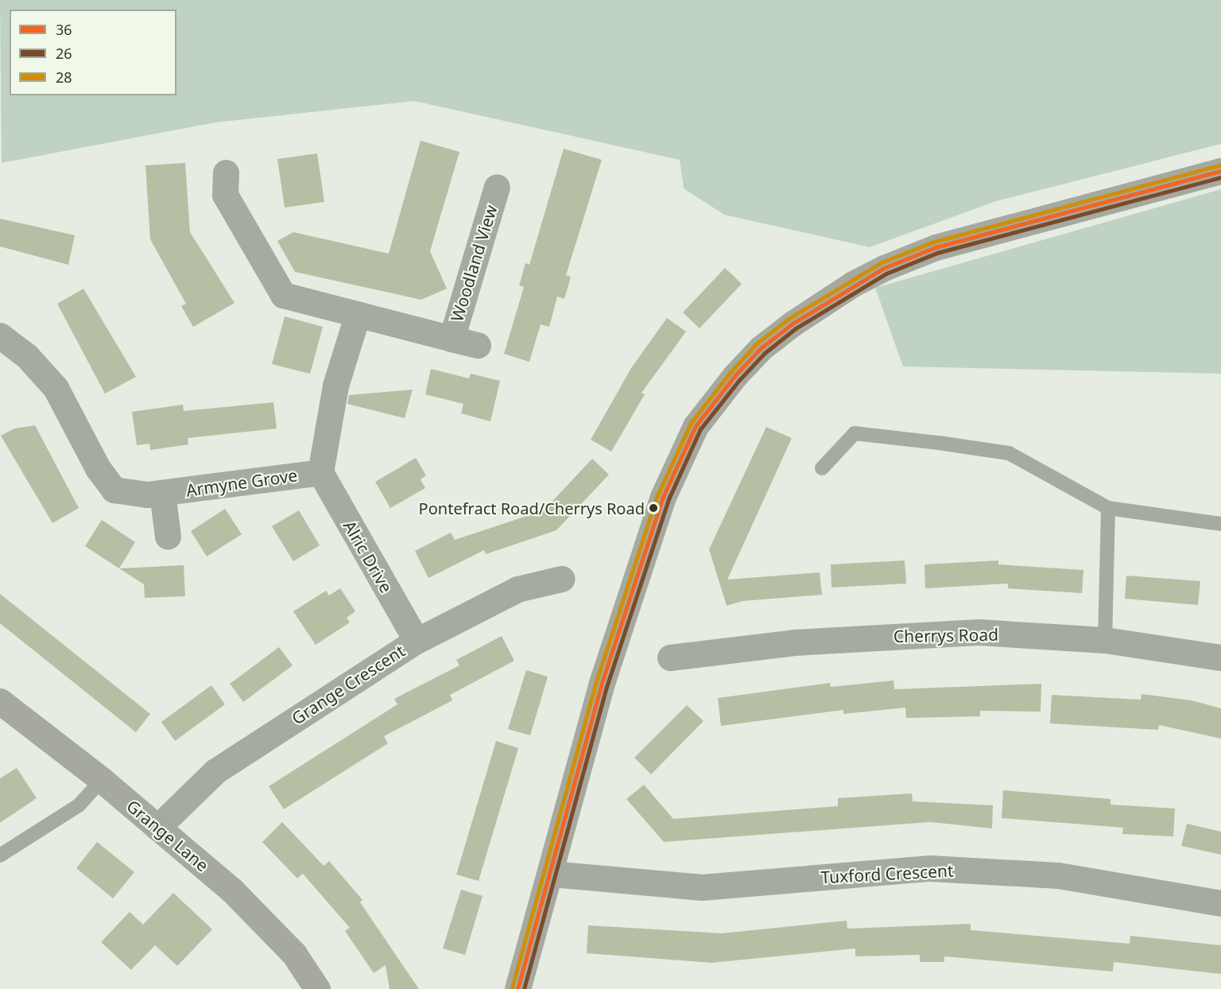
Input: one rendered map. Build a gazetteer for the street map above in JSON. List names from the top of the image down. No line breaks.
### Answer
{"streets":{"highway":["Grange Lane"],"street":["Woodland View","Armyne Grove","Alric Drive","Cherrys Road","Grange Crescent","Tuxford Crescent"]},"crossings":[["Armyne Grove","Alric Drive"],["Alric Drive","Grange Crescent"],["Grange Crescent","Grange Lane"]],"places":["Pontefract Road/Cherrys Road"],"lines":["transit line 28","transit line 36","transit line 26"],"legend":["36","26","28"]}
